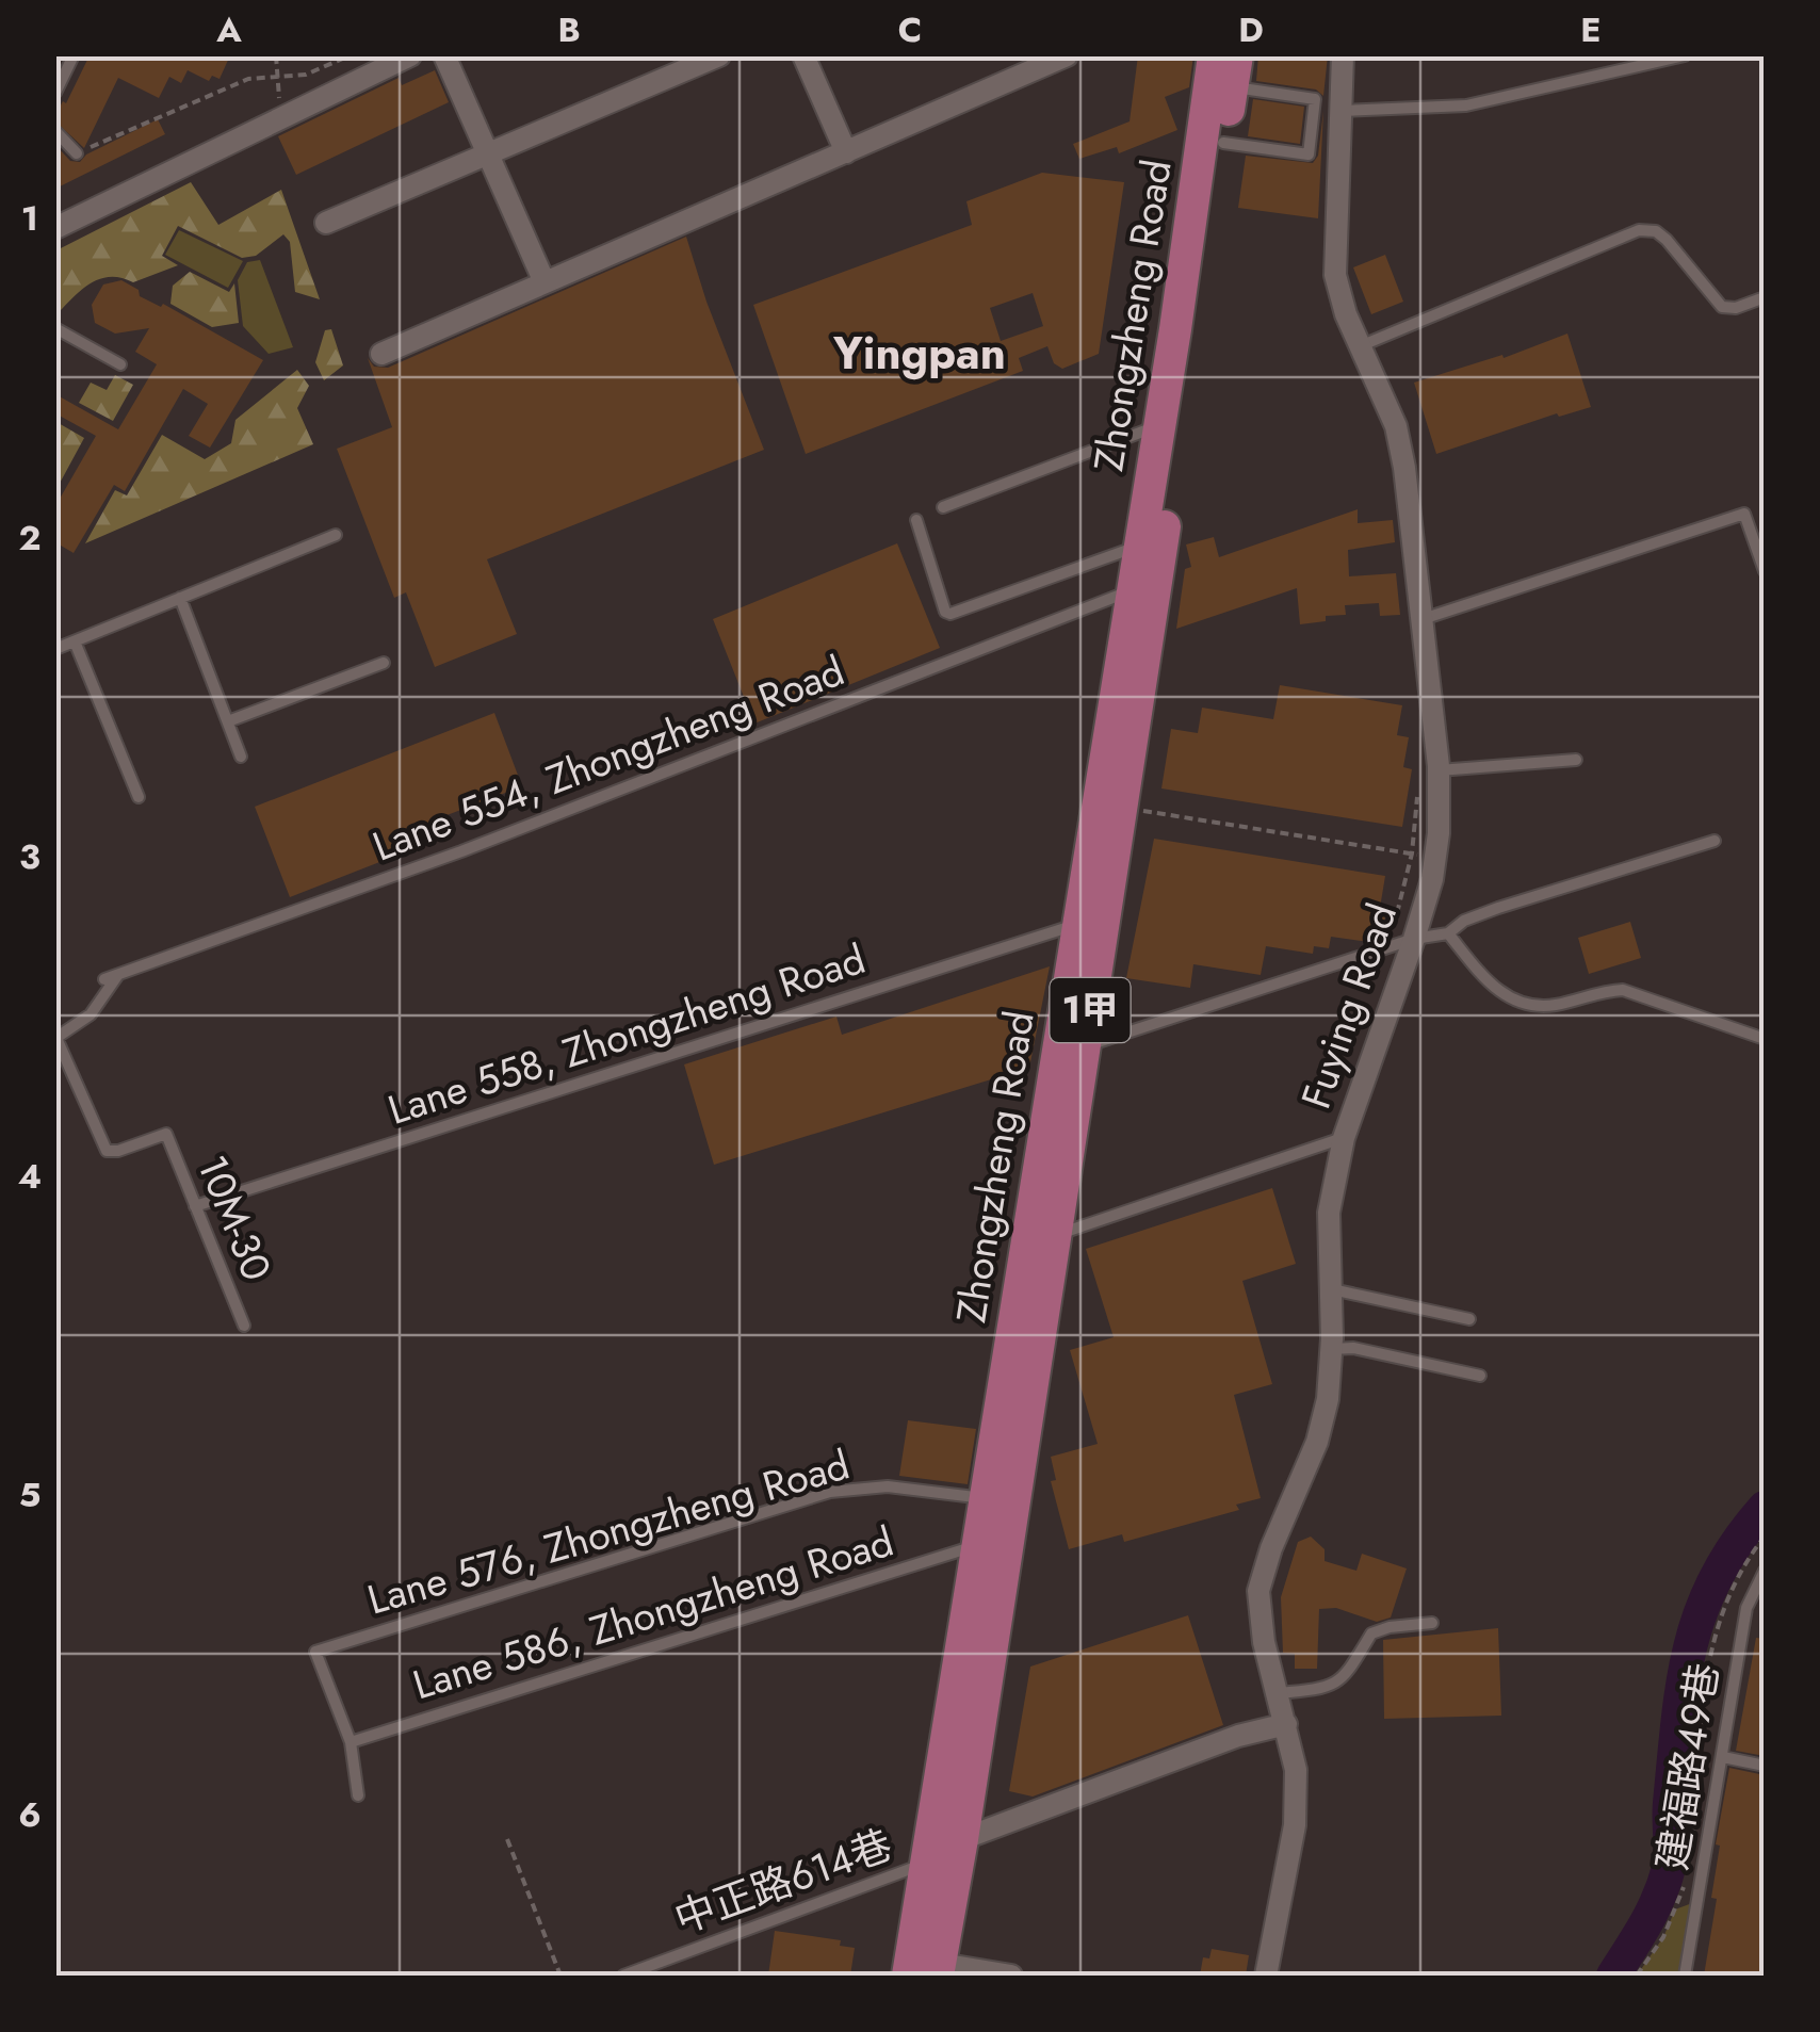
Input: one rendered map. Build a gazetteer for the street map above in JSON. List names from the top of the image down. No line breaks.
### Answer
{"streets":{"main road":["Zhongzheng Road","1甲"],"street":["Fuying Road"],"lane":["Lane 554, Zhongzheng Road","Lane 558, Zhongzheng Road","10M-30","Lane 576, Zhongzheng Road","Lane 586, Zhongzheng Road","建福路49巷","中正路614巷"]},"crossings":[["Zhongzheng Road","Lane 554, Zhongzheng Road"],["Zhongzheng Road","Lane 558, Zhongzheng Road"],["Zhongzheng Road","Lane 576, Zhongzheng Road"],["Zhongzheng Road","Lane 586, Zhongzheng Road"],["Zhongzheng Road","中正路614巷"],["Lane 554, Zhongzheng Road","10M-30"],["Lane 558, Zhongzheng Road","10M-30"],["Lane 576, Zhongzheng Road","Lane 586, Zhongzheng Road"]],"districts":["Yingpan"],"grid":{"columns":["A","B","C","D","E"],"rows":["1","2","3","4","5","6"]}}
